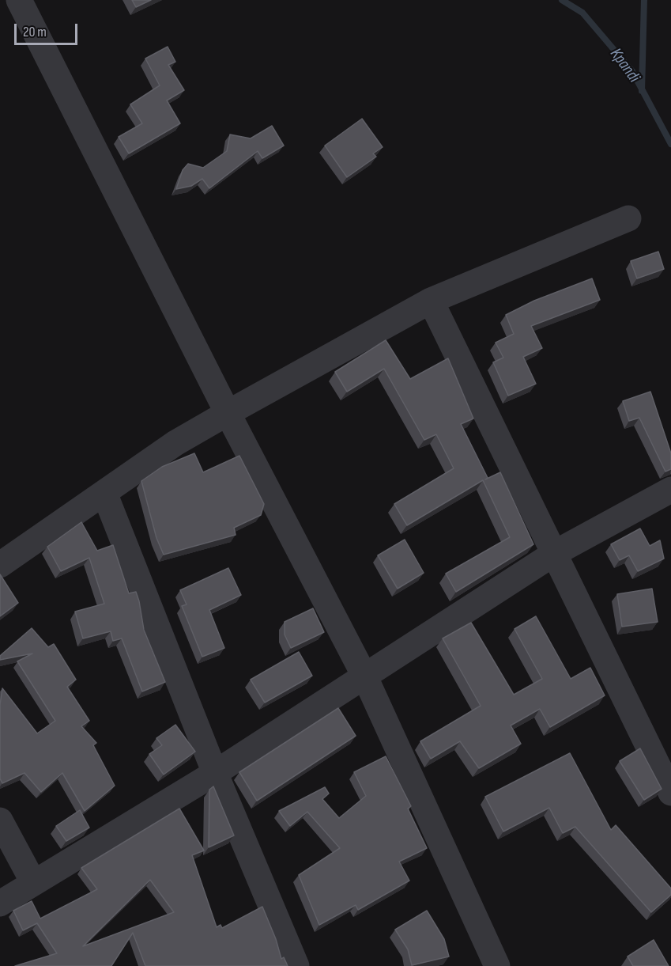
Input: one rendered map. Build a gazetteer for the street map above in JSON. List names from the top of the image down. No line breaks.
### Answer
{"water":["Kpandi"],"scale_bar":"20 m"}
